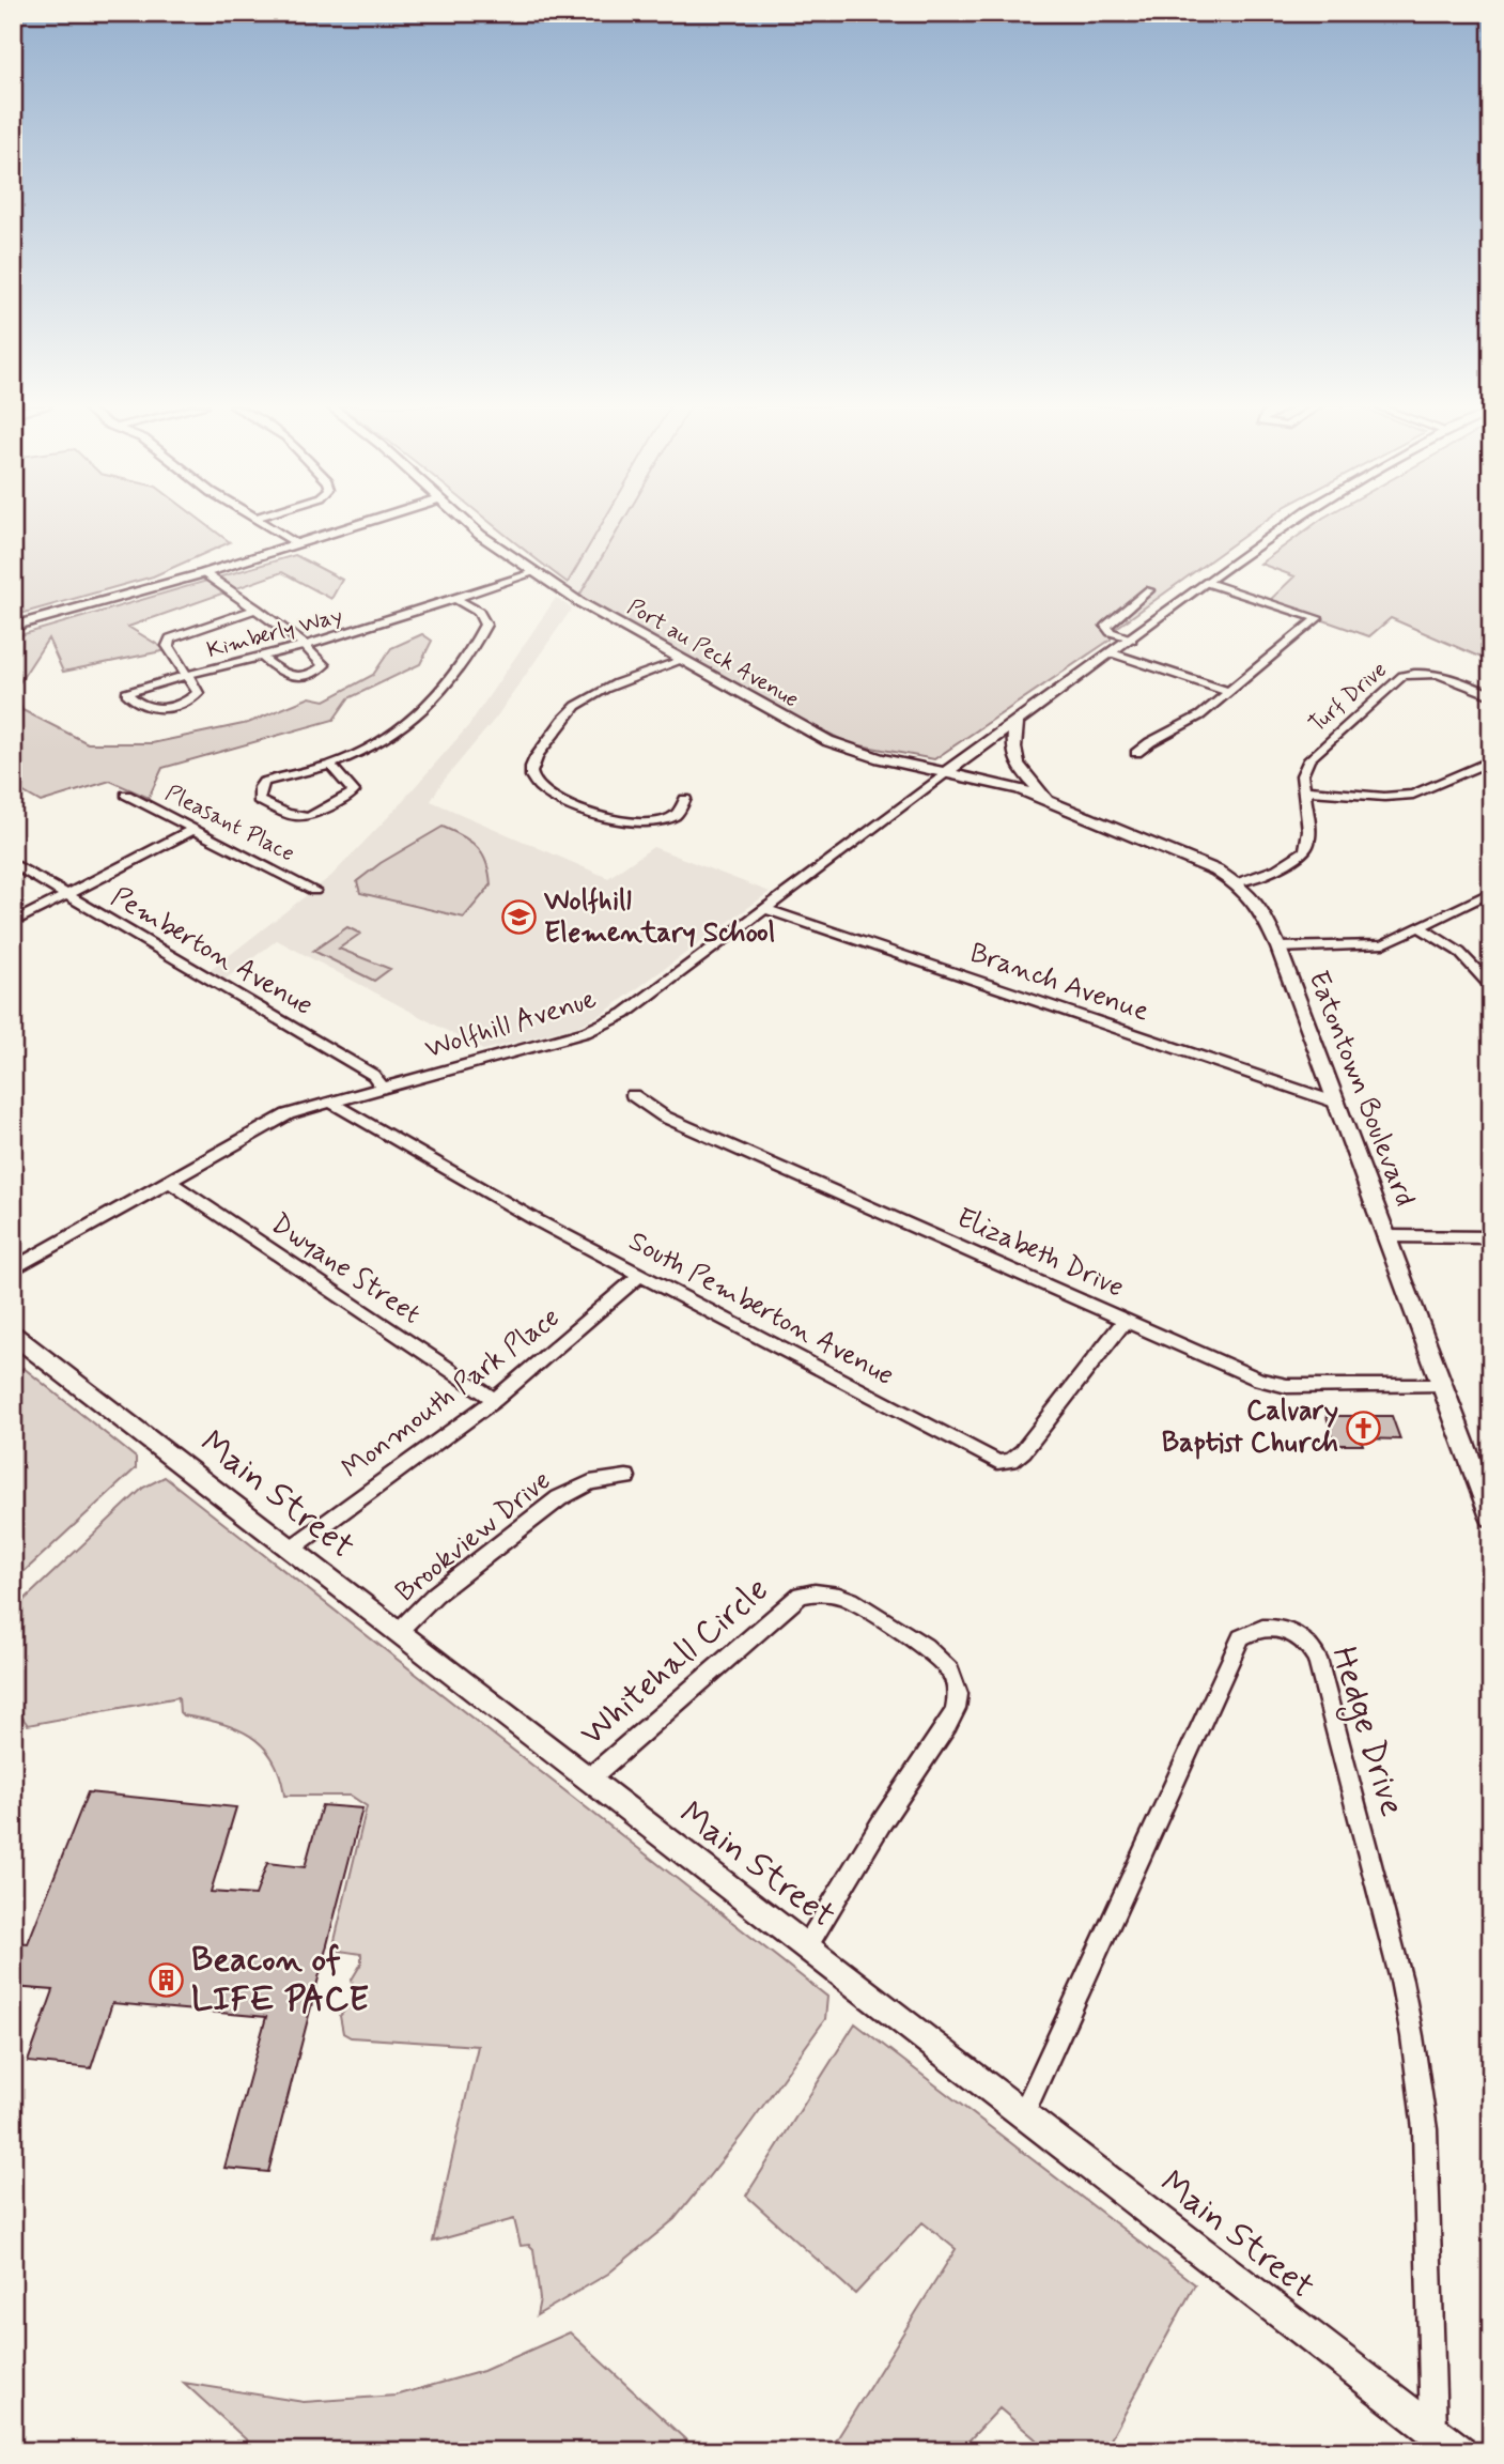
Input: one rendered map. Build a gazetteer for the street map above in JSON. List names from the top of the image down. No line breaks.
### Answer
{"streets":{"street":["Kimberly Way","Port au Peck Avenue","Turf Drive","Pleasant Place","Pemberton Avenue","Branch Avenue","Wolfhill Avenue","Eatontown Boulevard","Elizabeth Drive","Dwyane Street","South Pemberton Avenue","Monmouth Park Place","Main Street","Brookview Drive","Whitehall Circle","Hedge Drive"]},"crossings":[["Kimberly Way","Port au Peck Avenue"],["Port au Peck Avenue","Wolfhill Avenue"],["Port au Peck Avenue","Eatontown Boulevard"],["Turf Drive","Eatontown Boulevard"],["Pemberton Avenue","Wolfhill Avenue"],["Branch Avenue","Wolfhill Avenue"],["Branch Avenue","Eatontown Boulevard"],["Wolfhill Avenue","Dwyane Street"],["Wolfhill Avenue","South Pemberton Avenue"],["Eatontown Boulevard","Elizabeth Drive"],["Elizabeth Drive","South Pemberton Avenue"],["Dwyane Street","Monmouth Park Place"],["South Pemberton Avenue","Monmouth Park Place"],["Monmouth Park Place","Main Street"],["Main Street","Brookview Drive"],["Main Street","Whitehall Circle"],["Main Street","Hedge Drive"]],"places":{"school or university":["Wolfhill Elementary School"],"church":["Calvary Baptist Church"],"building":["Beacon of LIFE PACE"]}}
